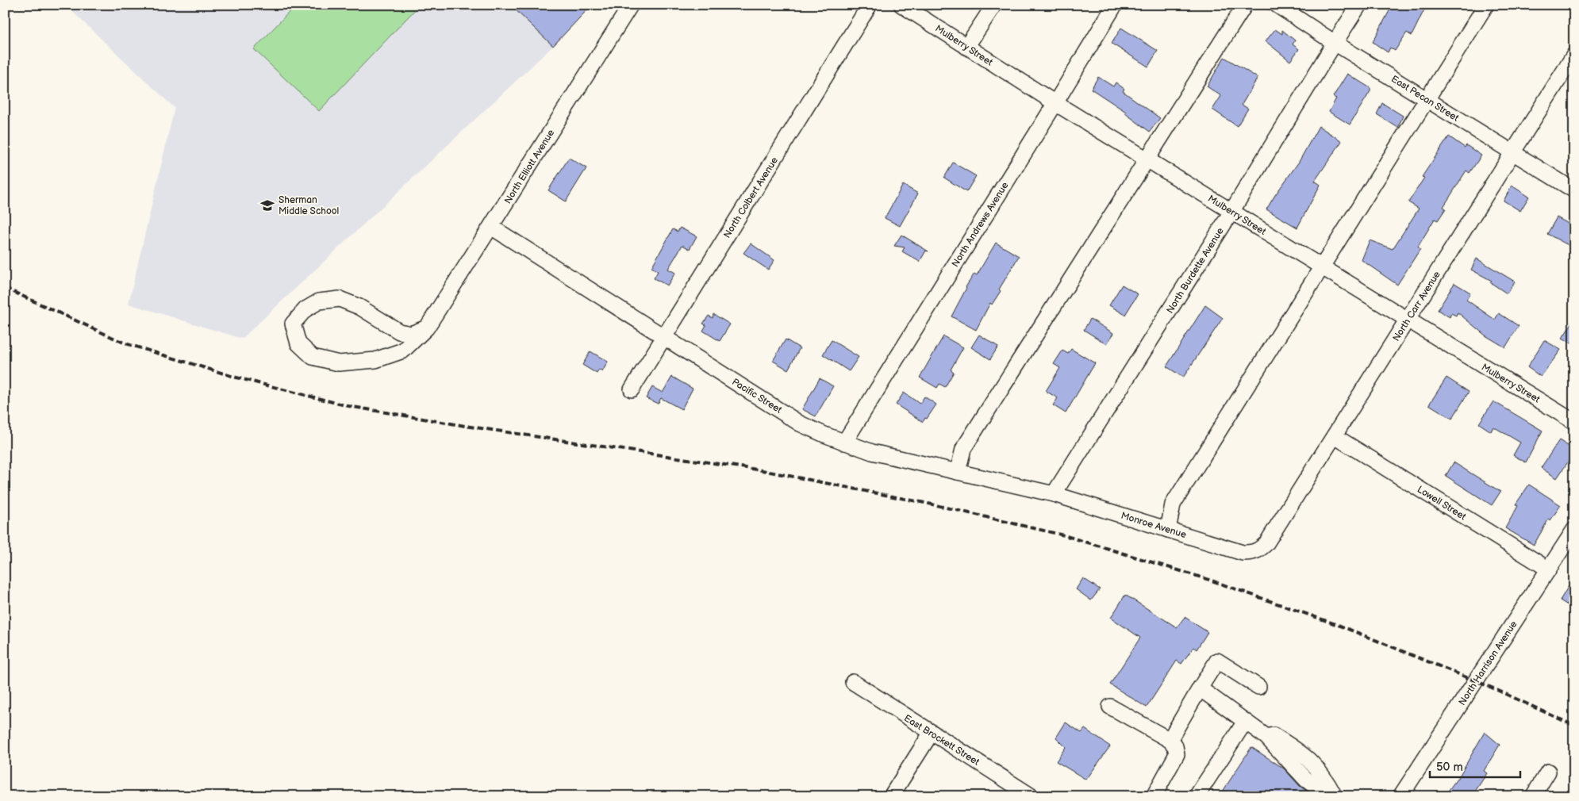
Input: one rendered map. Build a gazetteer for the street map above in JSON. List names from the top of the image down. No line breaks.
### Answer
{"streets":{"street":["Mulberry Street","East Pecan Street","North Elliott Avenue","North Colbert Avenue","North Andrews Avenue","North Burdette Avenue","North Carr Avenue","Pacific Street","Lowell Street","Monroe Avenue","North Harrison Avenue","East Brockett Street"]},"crossings":[["Mulberry Street","North Andrews Avenue"],["Mulberry Street","North Burdette Avenue"],["Mulberry Street","North Carr Avenue"],["East Pecan Street","North Burdette Avenue"],["East Pecan Street","North Carr Avenue"],["North Elliott Avenue","Pacific Street"],["North Colbert Avenue","Pacific Street"],["North Andrews Avenue","Pacific Street"],["North Burdette Avenue","Pacific Street"],["North Burdette Avenue","Monroe Avenue"],["North Carr Avenue","Lowell Street"],["North Carr Avenue","Monroe Avenue"],["Pacific Street","Monroe Avenue"],["Lowell Street","North Harrison Avenue"]],"places":{"school or university":["Sherman Middle School"]},"scale_bar":"50 m"}
